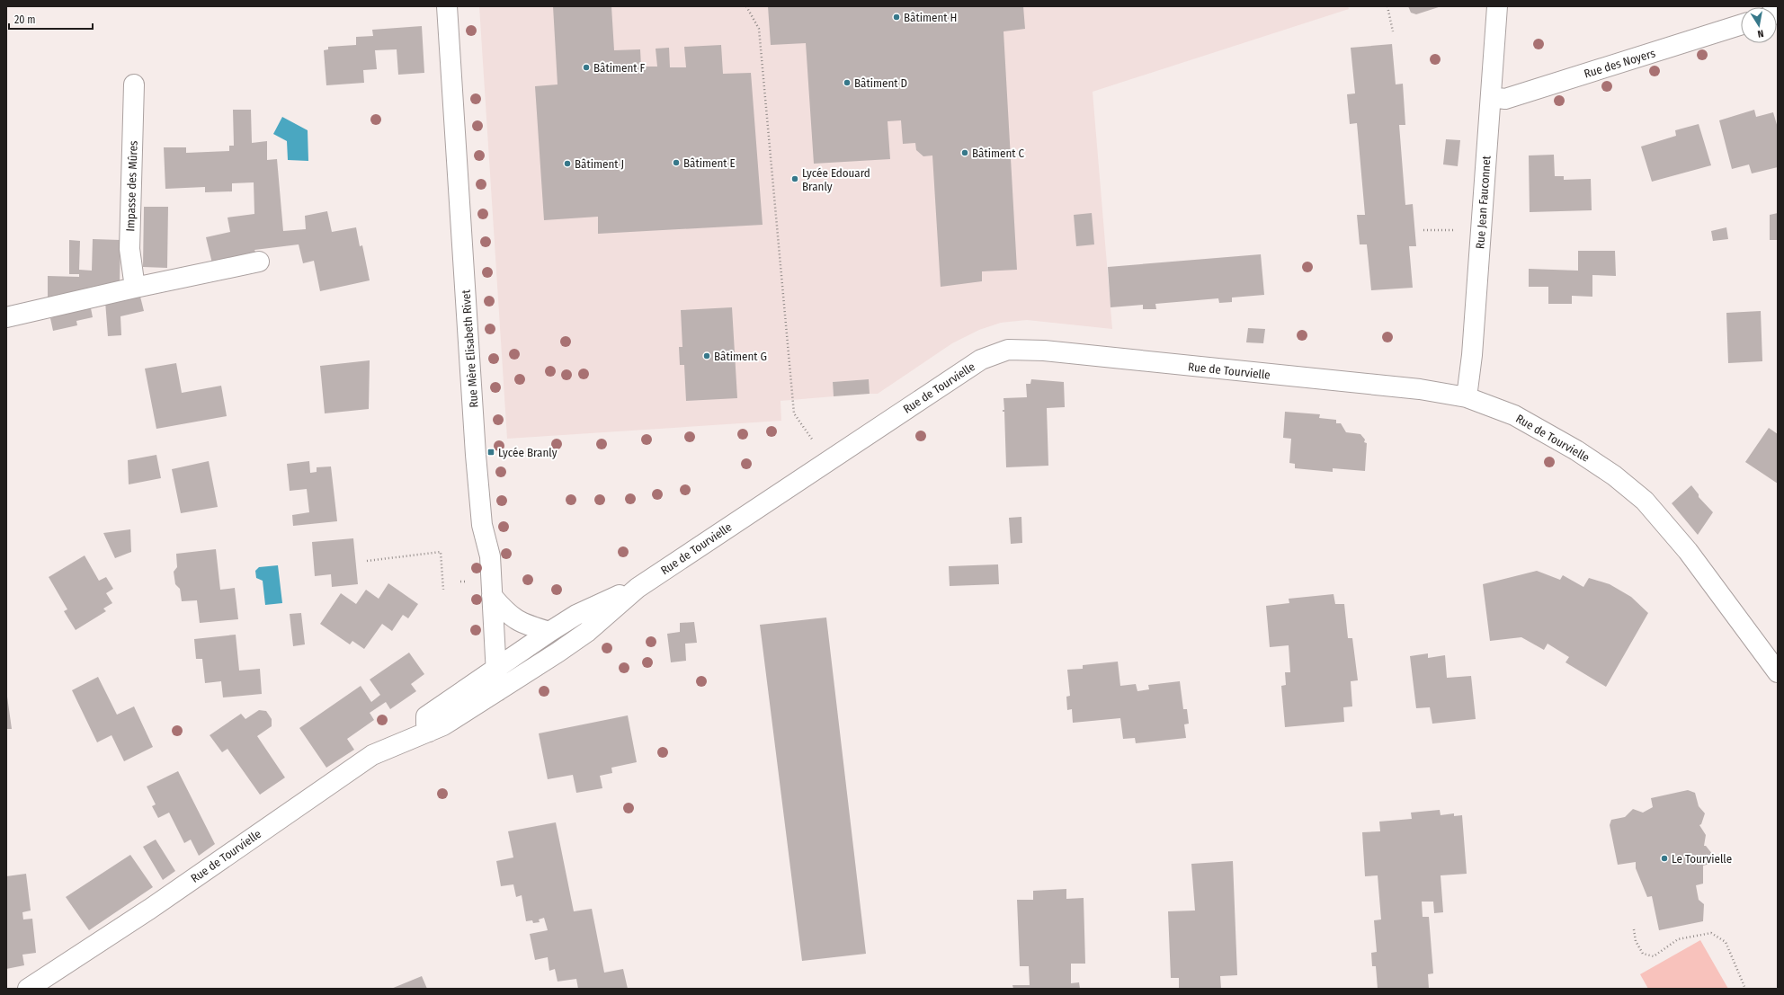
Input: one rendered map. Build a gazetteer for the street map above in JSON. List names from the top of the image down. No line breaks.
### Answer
{"streets":{"street":["Rue des Noyers","Impasse des Mûres","Rue Jean Fauconnet","Rue Mère Elisabeth Rivet","Rue de Tourvielle"]},"crossings":[["Rue des Noyers","Rue Jean Fauconnet"],["Rue Jean Fauconnet","Rue de Tourvielle"],["Rue Mère Elisabeth Rivet","Rue de Tourvielle"]],"places":{"other":["Bâtiment H","Bâtiment F","Bâtiment D","Bâtiment C","Bâtiment E","Bâtiment J","Lycée Edouard Branly","Bâtiment G","Le Tourvielle"],"transit":["Lycée Branly"]},"scale_bar":"20 m","north":"bottom"}
